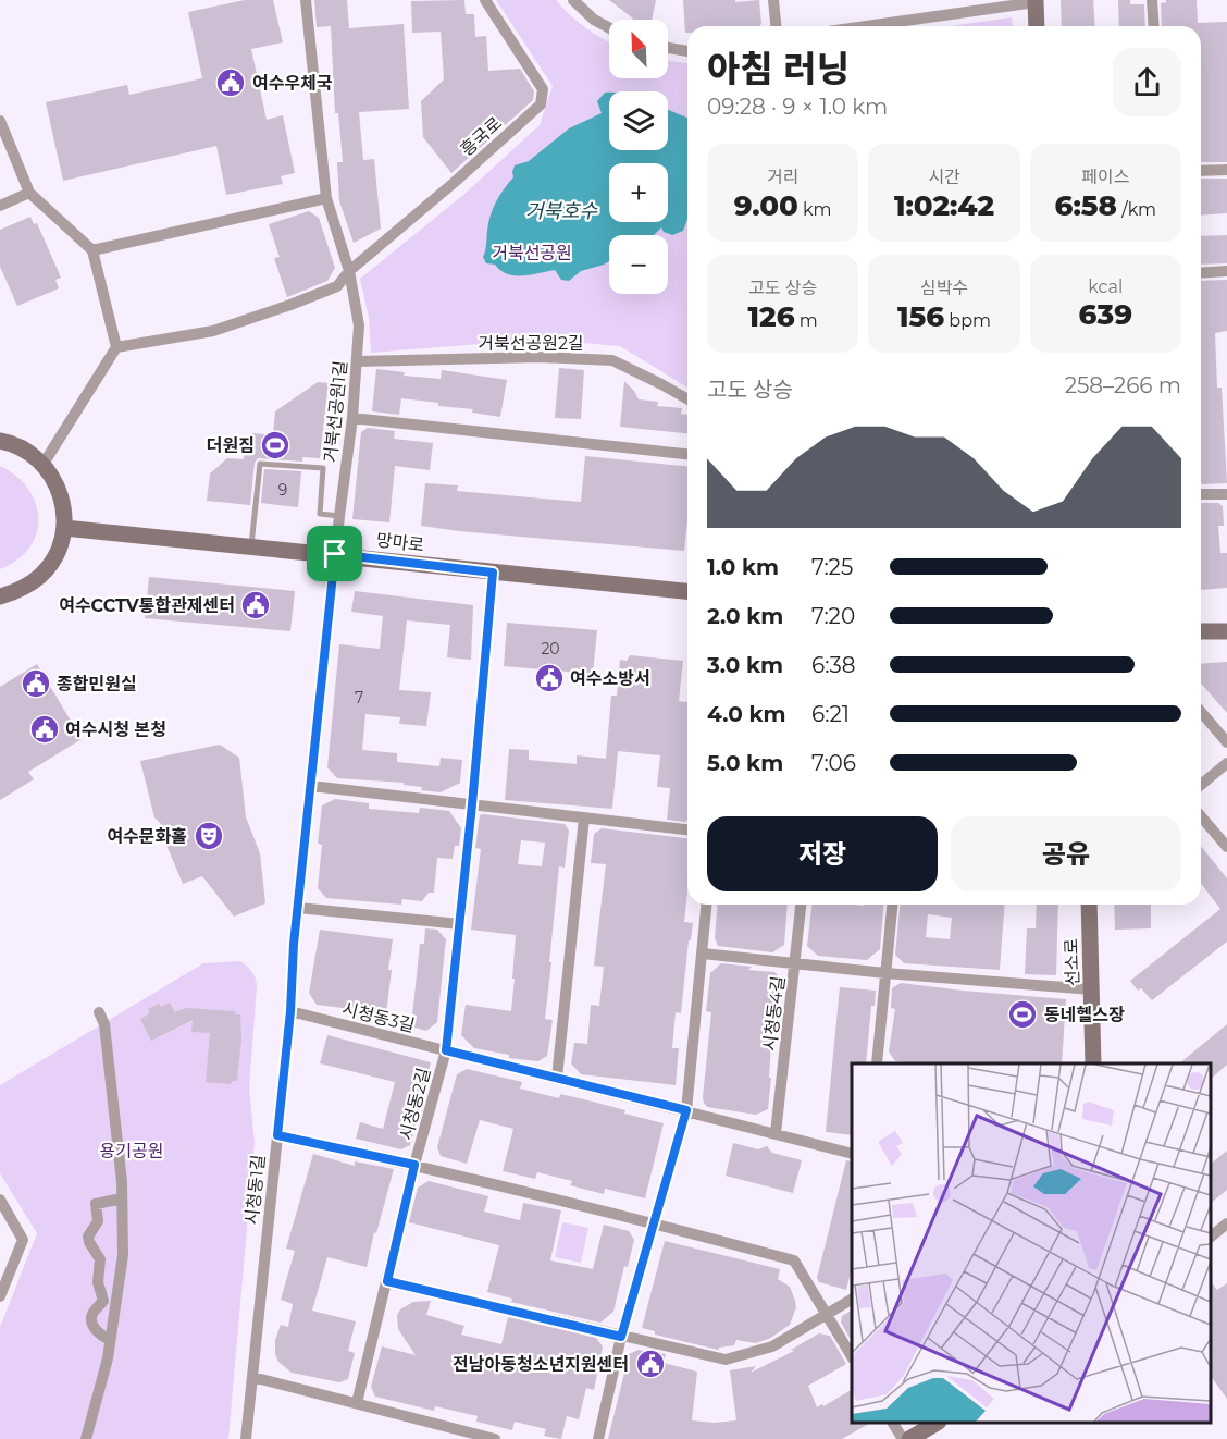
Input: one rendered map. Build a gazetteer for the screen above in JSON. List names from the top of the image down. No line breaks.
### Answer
{"streets":{"street":["흥국로","거북선공원2길","거북선공원1길","망마로","선소로","시청동4길","시청동3길","시청동2길","시청동1길"]},"crossings":[["흥국로","거북선공원1길"],["거북선공원2길","거북선공원1길"],["거북선공원1길","망마로"],["거북선공원1길","시청동1길"],["망마로","시청동2길"],["망마로","시청동1길"],["시청동4길","시청동3길"],["시청동3길","시청동2길"],["시청동3길","시청동1길"]],"water":["거북호수"],"parks":["거북선공원","용기공원"],"places":{"public building":["여수우체국","여수CCTV통합관제센터","여수소방서","종합민원실","여수시청 본청","전남아동청소년지원센터"],"sports":["더원짐","동네헬스장"],"theatre":["여수문화홀"]},"house_numbers":["9","20","7"],"north":"top left","page":{"map_buttons":["+","−"],"heading":["아침 러닝","09:28 · 9 × 1.0 km"],"stats":[["거리","9.00 km"],["시간","1:02:42"],["페이스","6:58 /km"],["고도 상승","126 m"],["심박수","156 bpm"],["kcal","639"]],"chart":["고도 상승","258–266 m"],"list":[{"name":"1.0 km","note":"7:25"},{"name":"2.0 km","note":"7:20"},{"name":"3.0 km","note":"6:38"},{"name":"4.0 km","note":"6:21"},{"name":"5.0 km","note":"7:06"}],"buttons":["저장","공유"]}}
